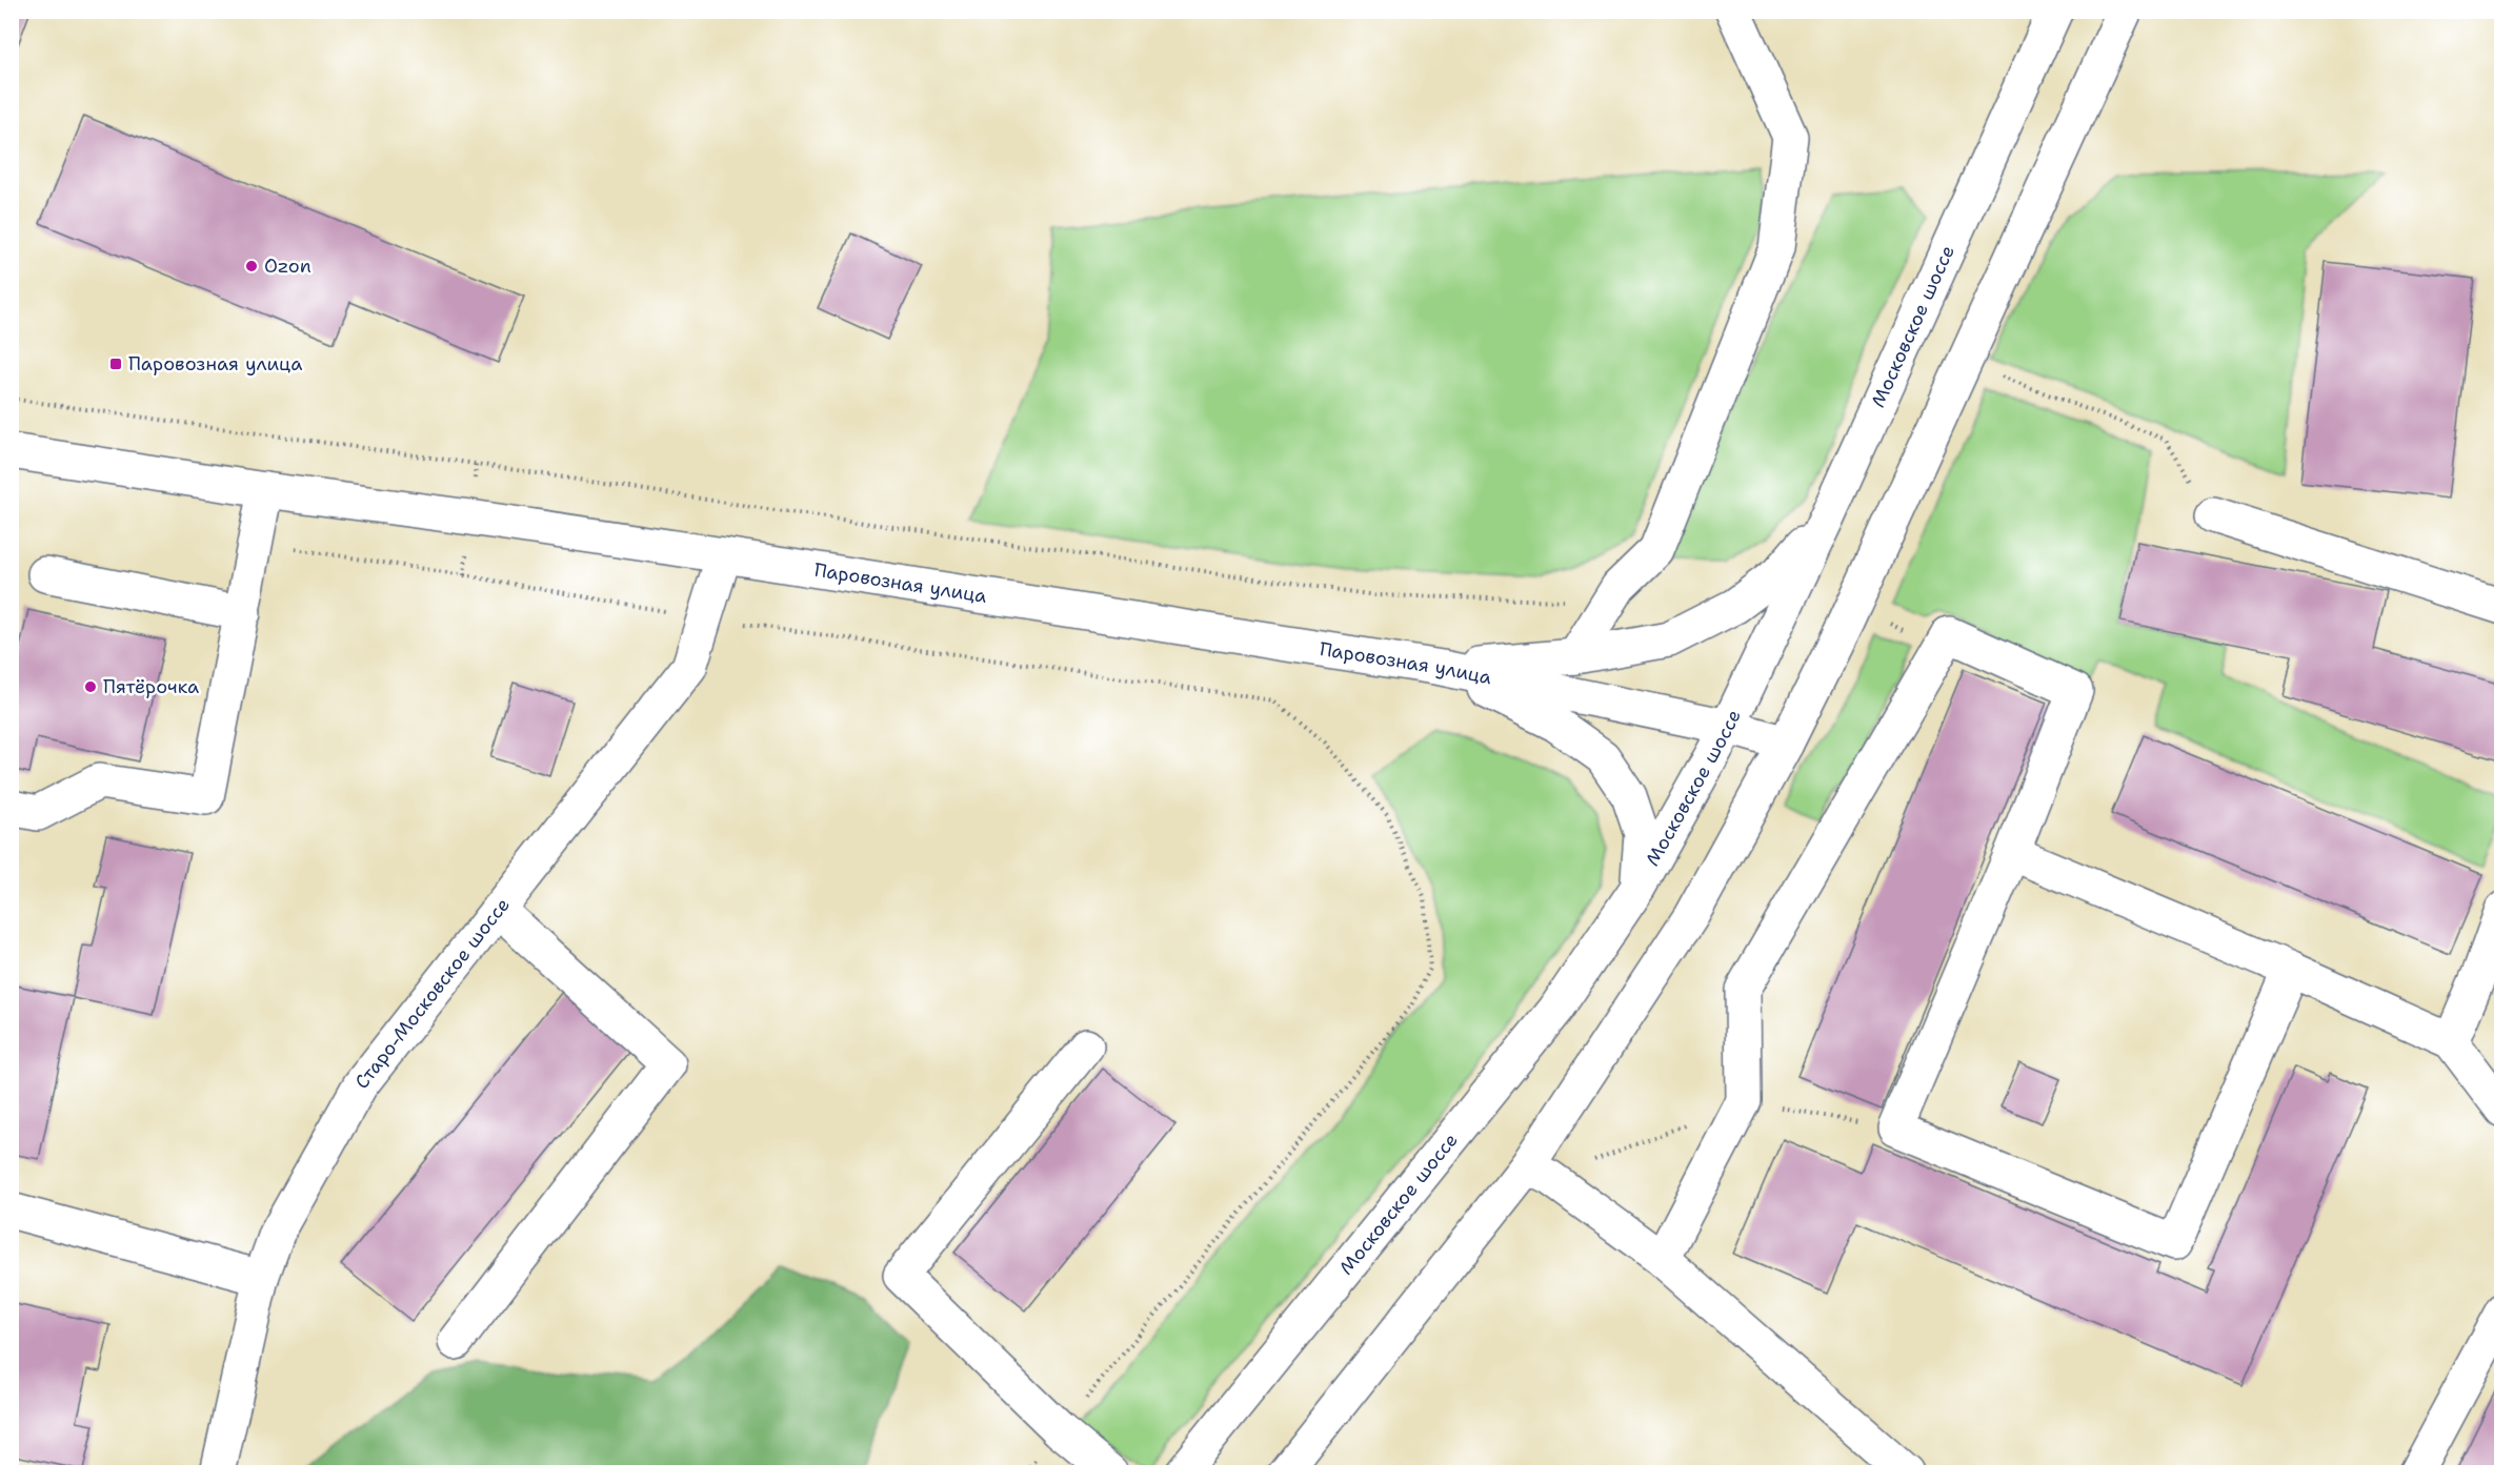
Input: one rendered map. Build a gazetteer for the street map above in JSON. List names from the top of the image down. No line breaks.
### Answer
{"streets":{"main road":["Московское шоссе","Паровозная улица","Старо-Московское шоссе"]},"crossings":[["Московское шоссе","Паровозная улица"],["Паровозная улица","Старо-Московское шоссе"]],"places":{"other":["Ozon","Пятёрочка"],"transit":["Паровозная улица"]}}
